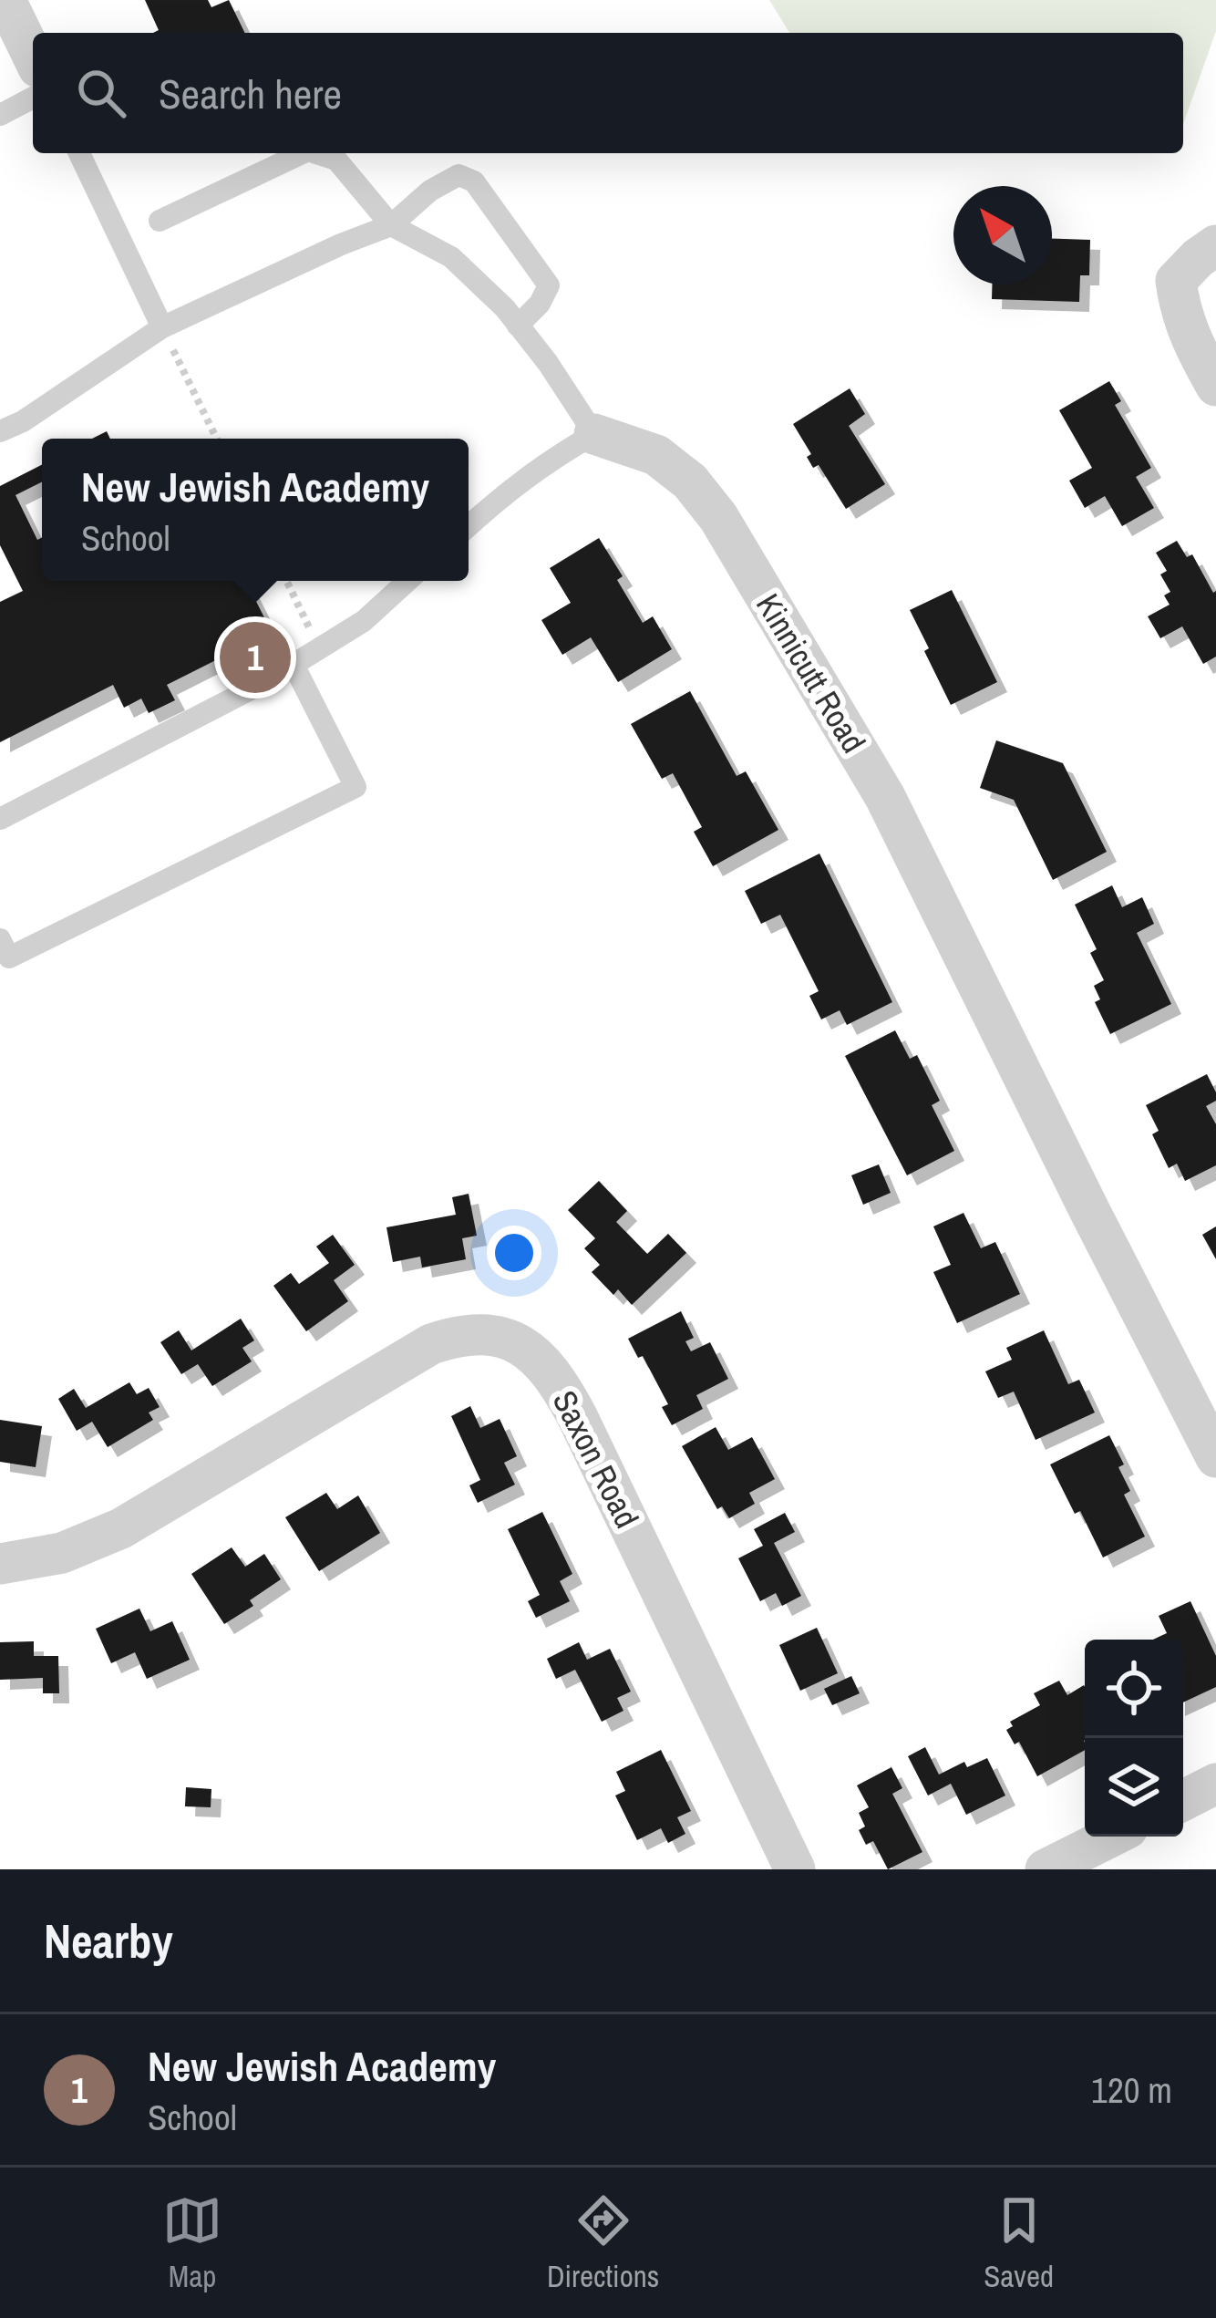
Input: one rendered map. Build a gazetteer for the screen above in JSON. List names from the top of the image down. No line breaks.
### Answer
{"streets":{"street":["Kinnicutt Road","Saxon Road"]},"north":"top left","page":{"search":"Search here","popup":["New Jewish Academy","School"],"pins":"1","heading":"Nearby","list":[{"mark":"1","name":"New Jewish Academy","note":"School","value":"120 m"}],"nav":["Map","Directions","Saved"]}}
